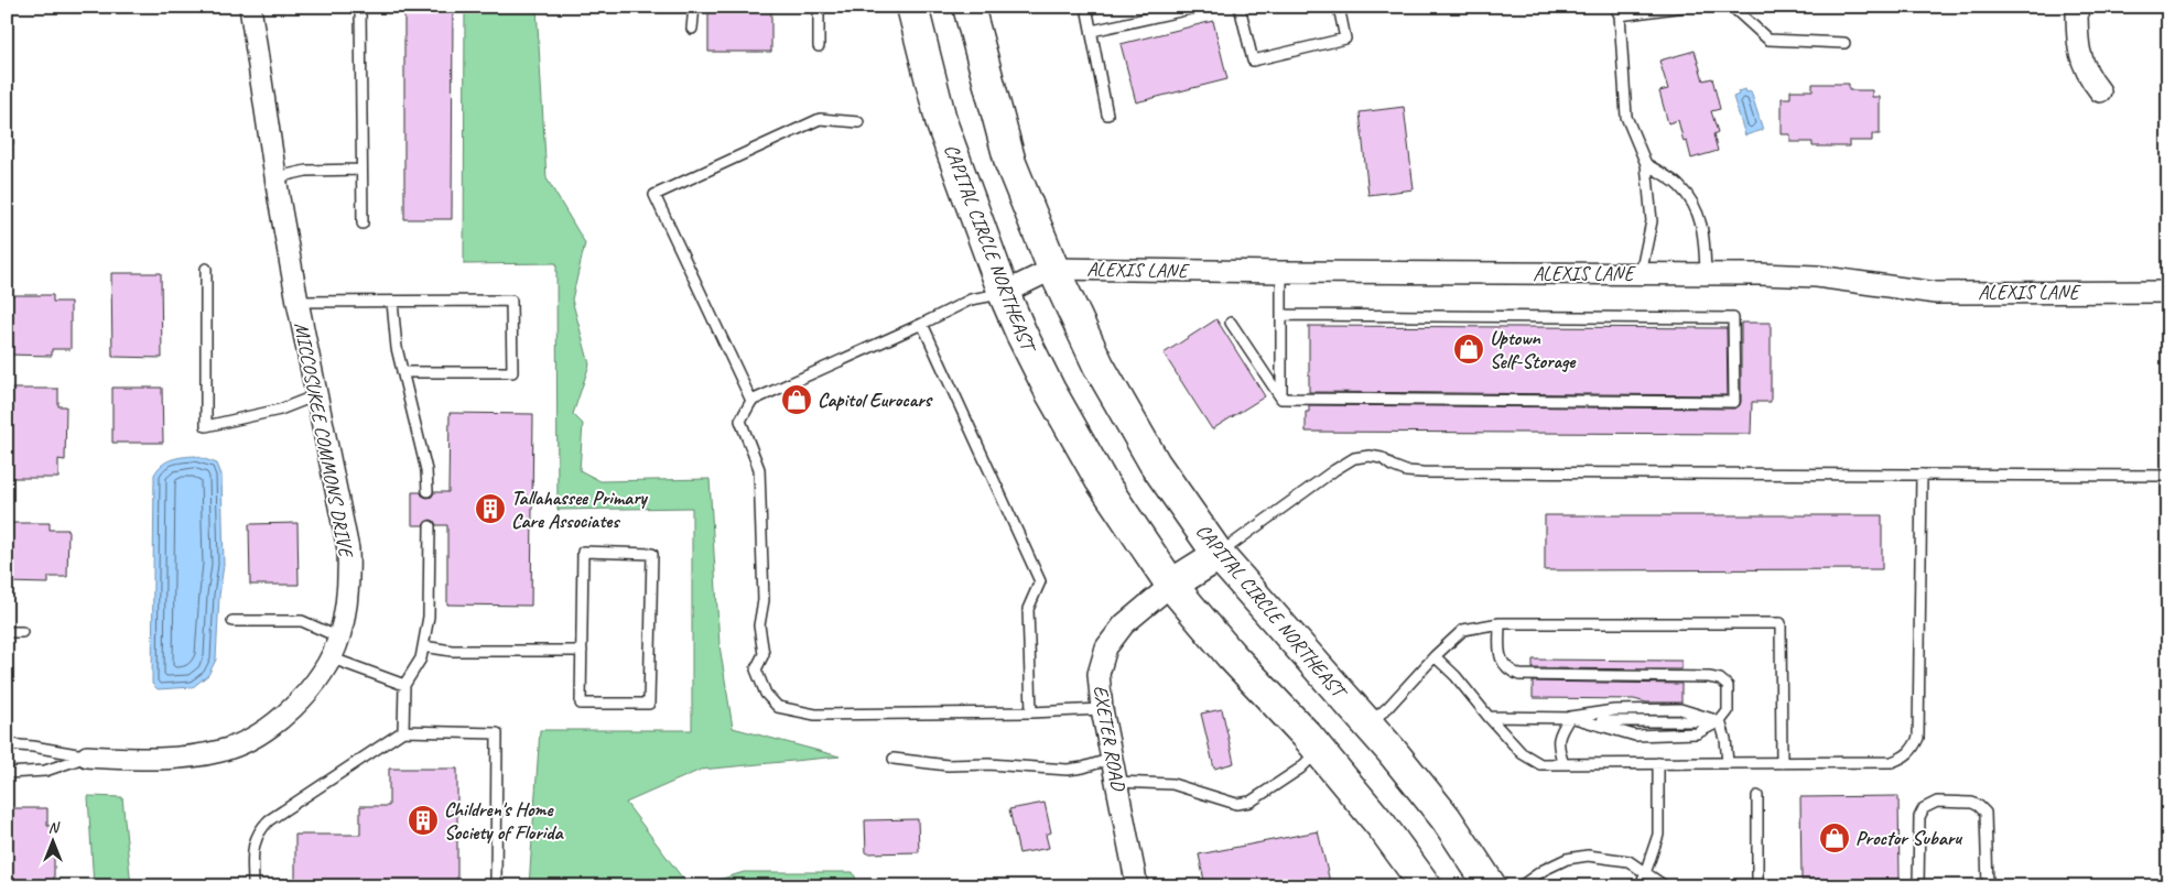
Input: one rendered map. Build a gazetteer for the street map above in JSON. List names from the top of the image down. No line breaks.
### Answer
{"streets":{"main road":["CAPITAL CIRCLE NORTHEAST"],"street":["ALEXIS LANE","MICCOSUKEE COMMONS DRIVE","EXETER ROAD"]},"crossings":[["CAPITAL CIRCLE NORTHEAST","ALEXIS LANE"],["CAPITAL CIRCLE NORTHEAST","EXETER ROAD"]],"places":{"shop":["Uptown Self-Storage","Capitol Eurocars","Proctor Subaru"],"building":["Tallahassee Primary Care Associates","Children's Home Society of Florida"]},"north":"top"}
